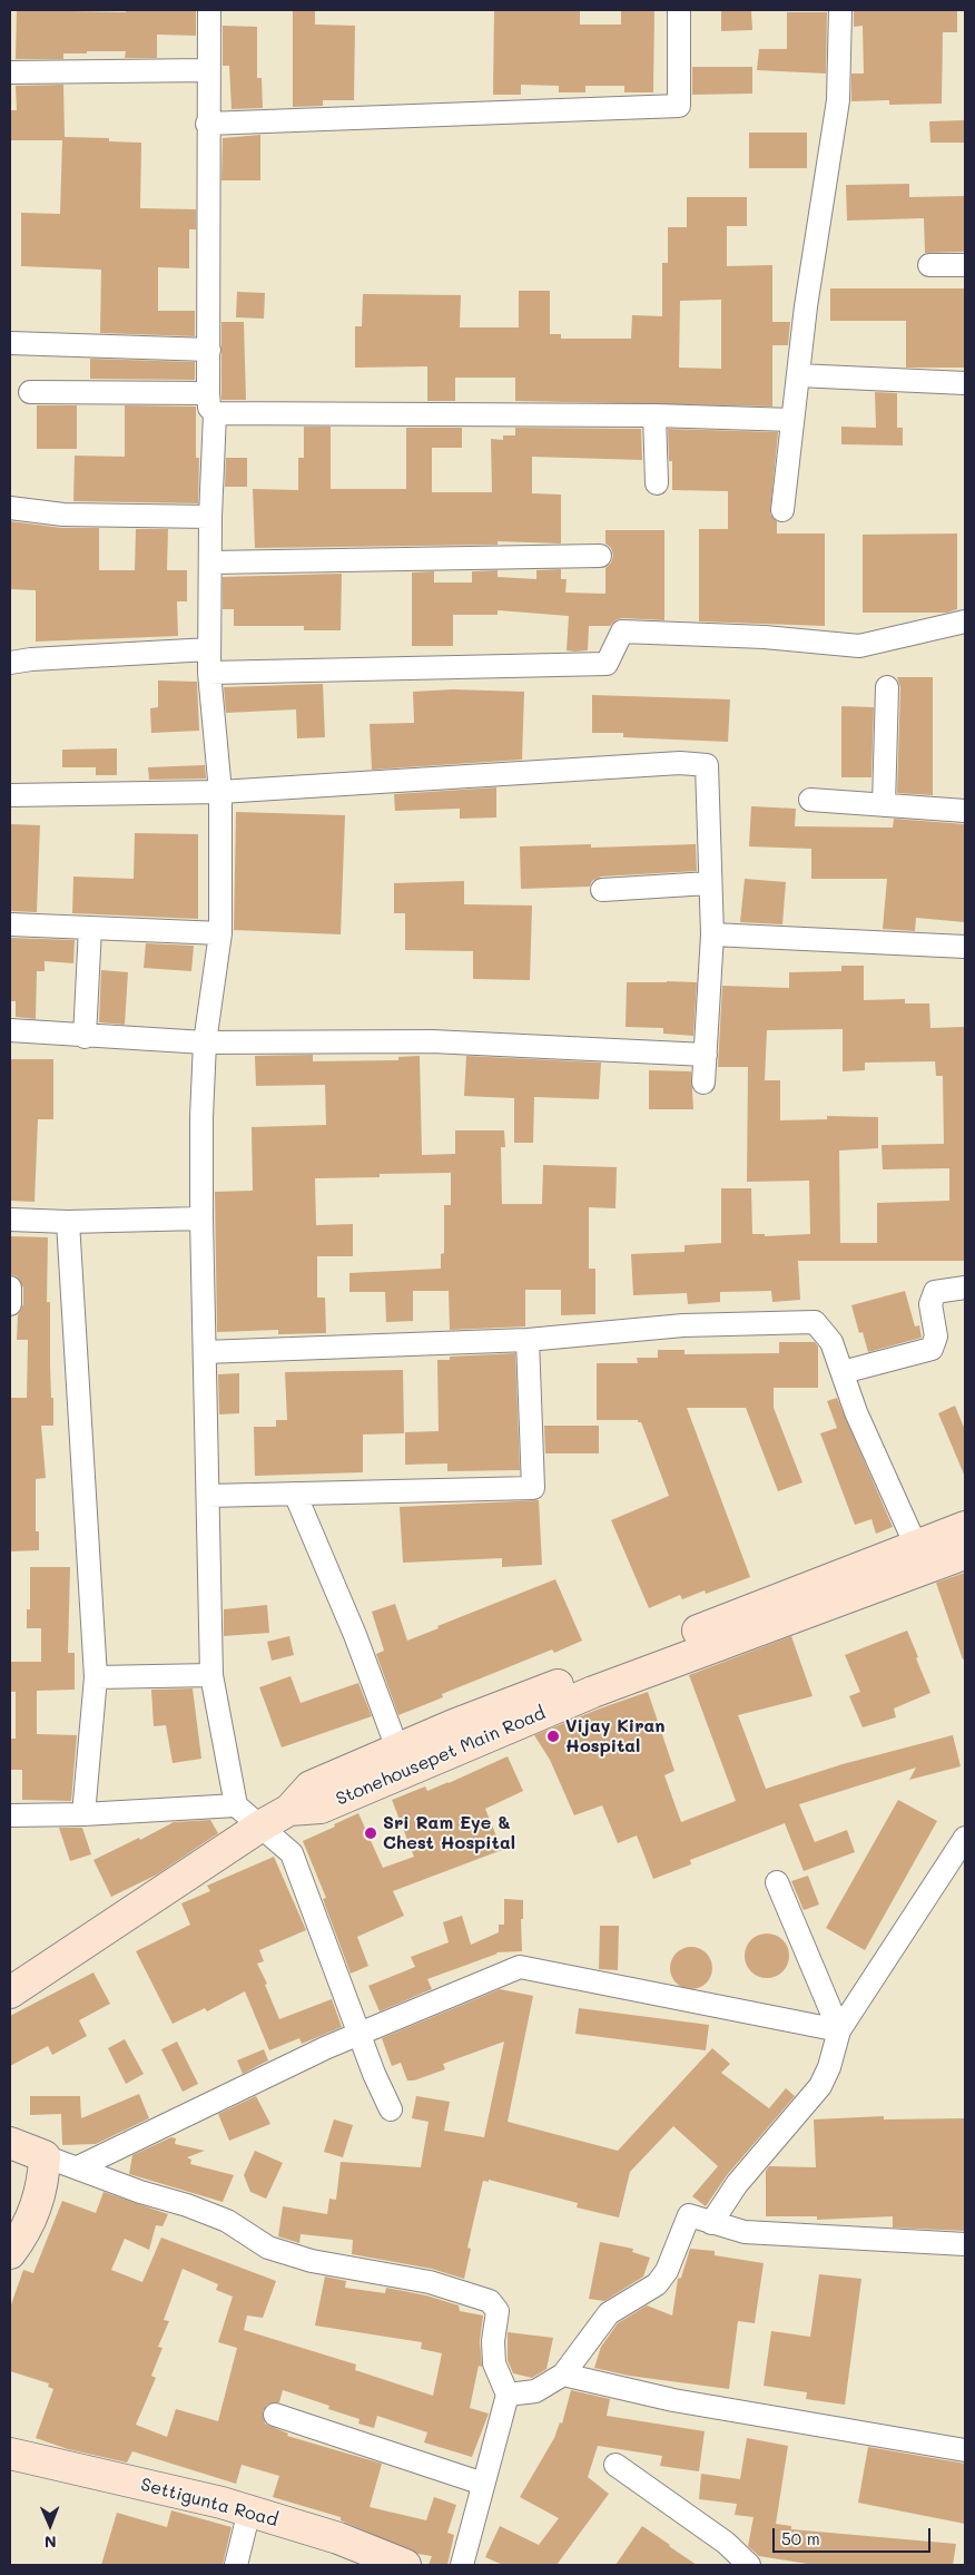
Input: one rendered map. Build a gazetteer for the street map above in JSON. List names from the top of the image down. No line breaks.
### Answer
{"streets":{"main road":["Stonehousepet Main Road","Settigunta Road"]},"places":["Vijay Kiran Hospital","Sri Ram Eye & Chest Hospital"],"scale_bar":"50 m","north":"bottom"}
